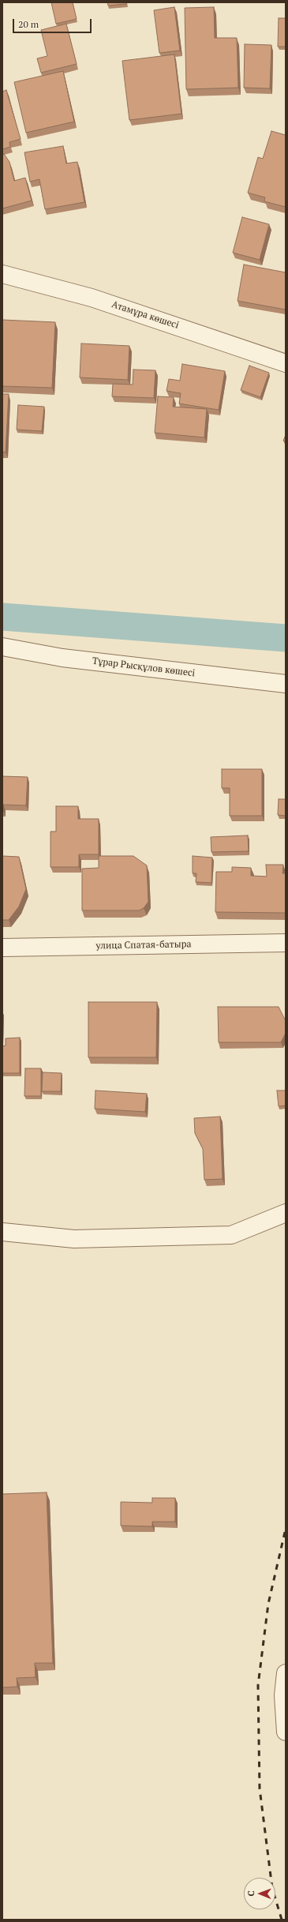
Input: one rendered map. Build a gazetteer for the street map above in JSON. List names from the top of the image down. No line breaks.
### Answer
{"streets":{"street":["Атамұра көшесі","Тұрар Рысқұлов көшесі","улица Спатая-батыра"]},"scale_bar":"20 m","north":"left"}
